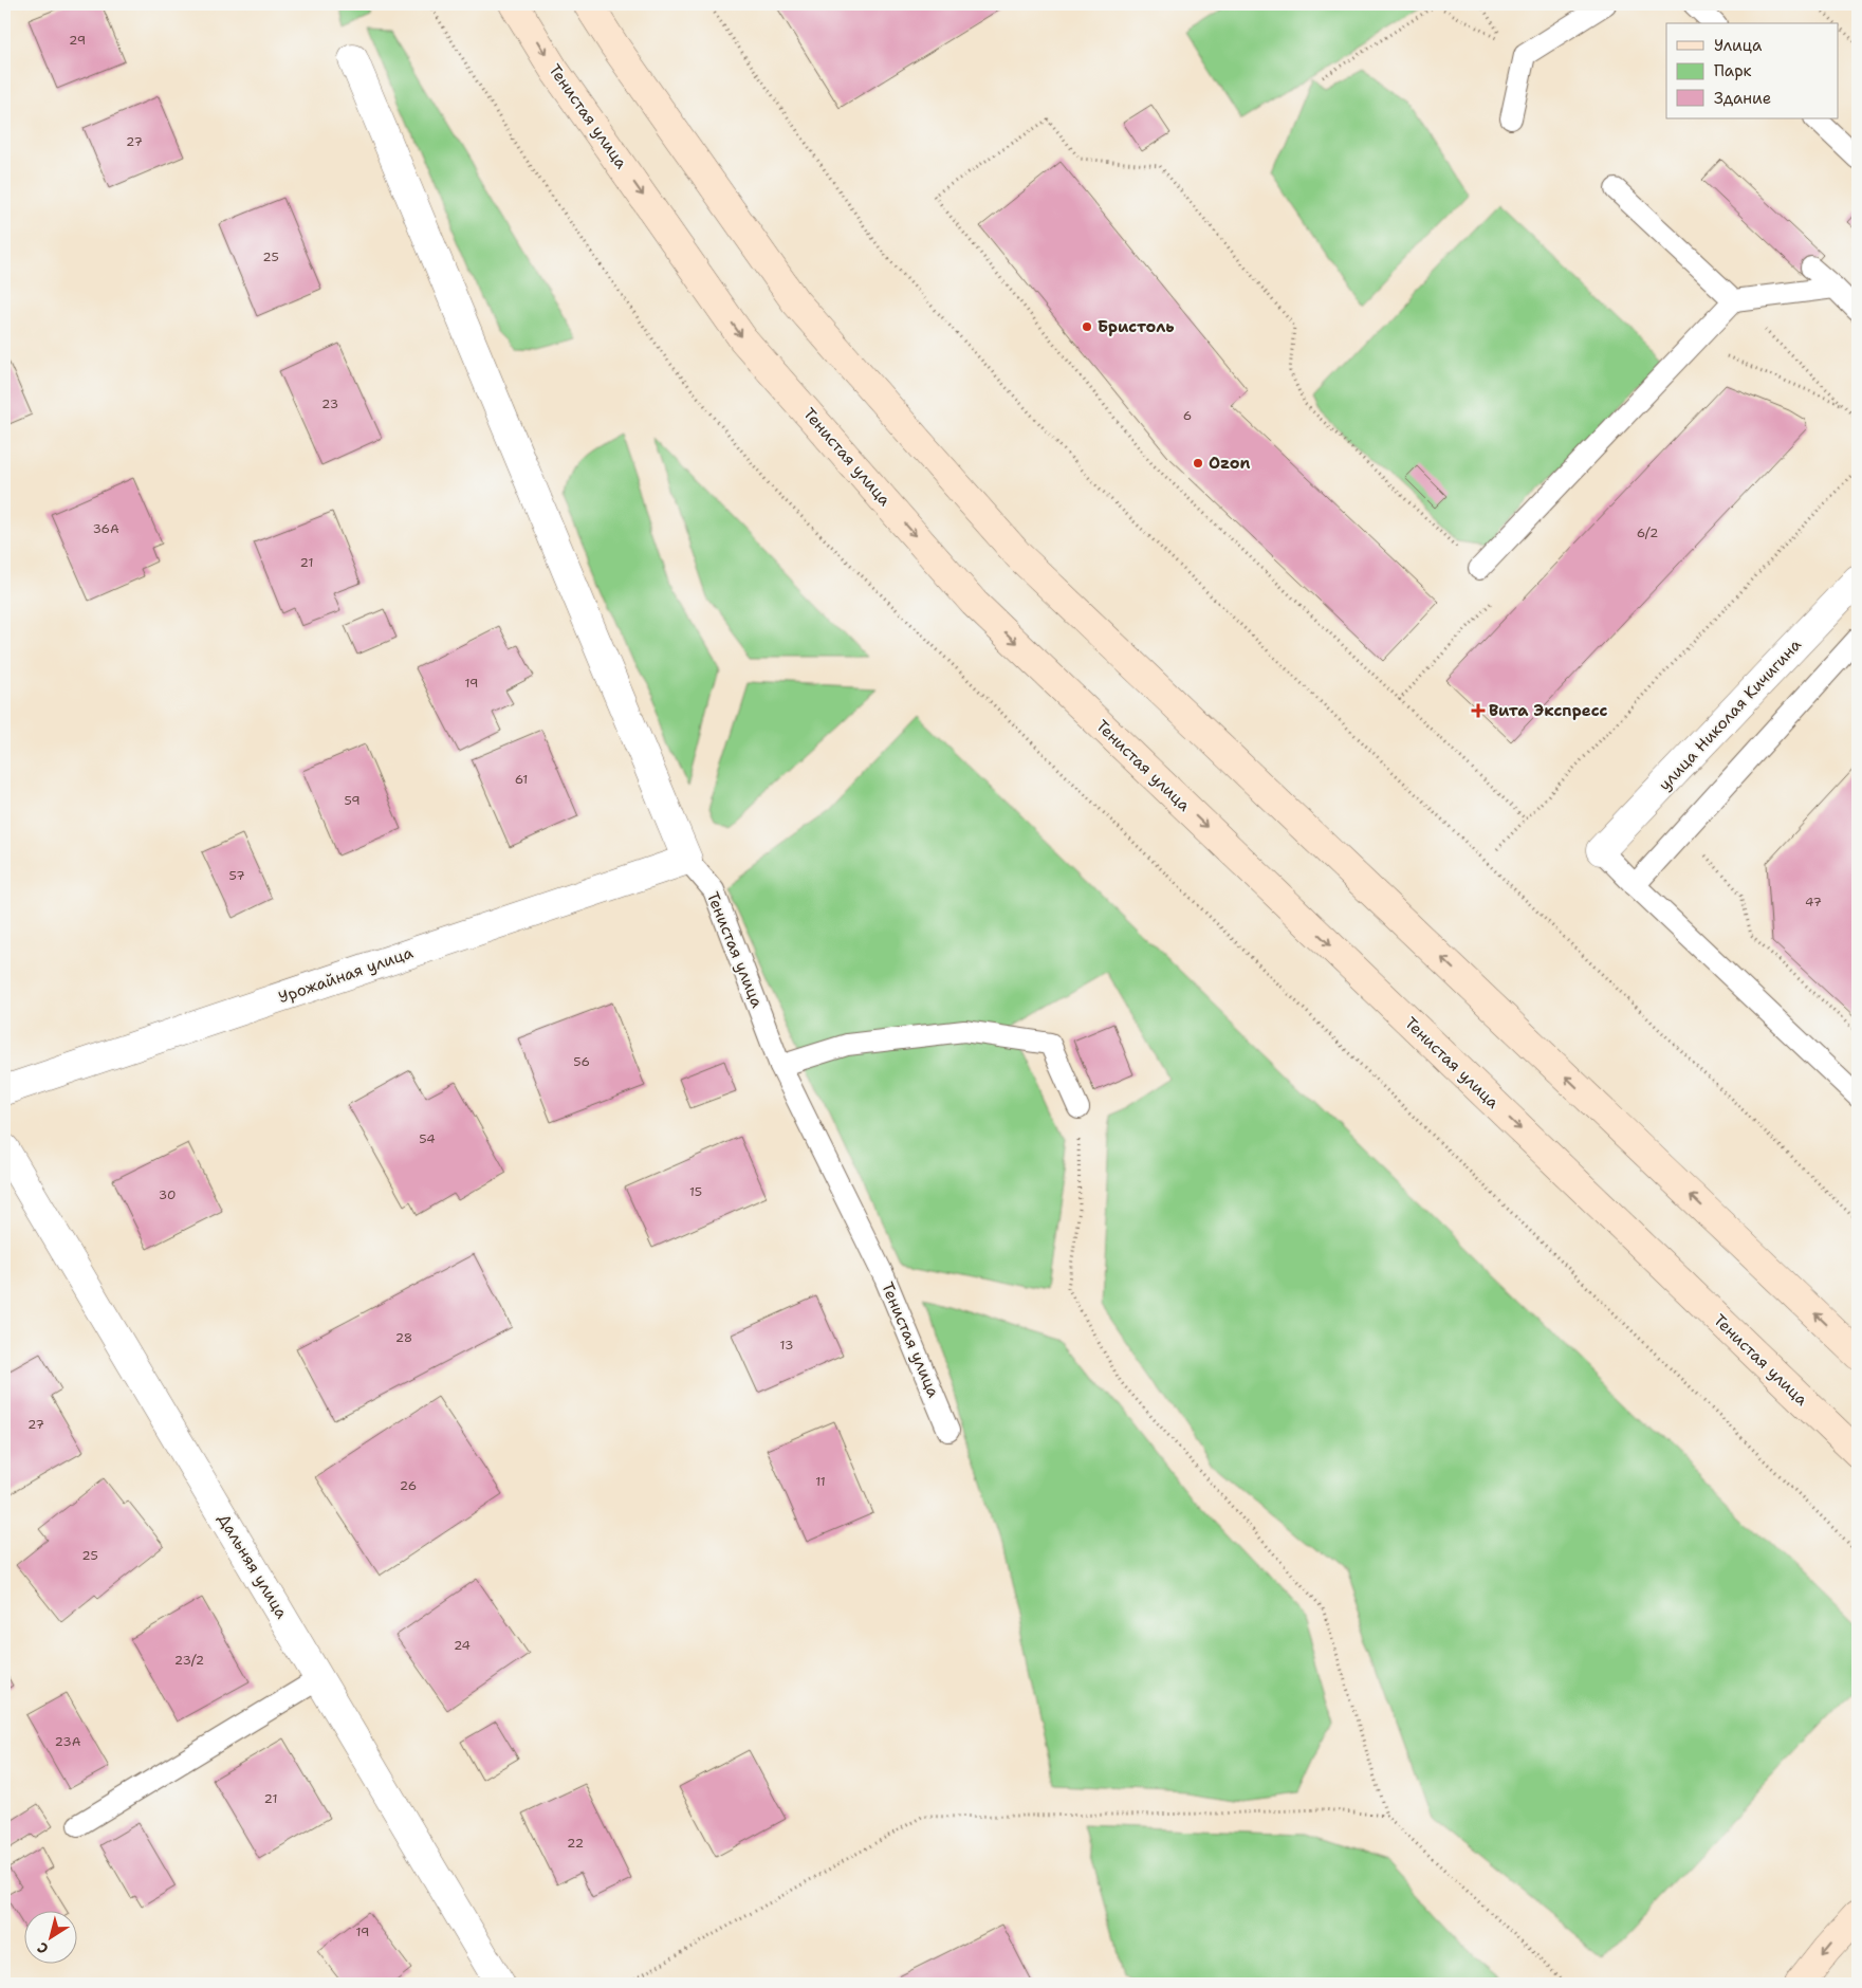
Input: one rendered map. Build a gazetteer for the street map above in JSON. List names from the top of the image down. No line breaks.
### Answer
{"streets":{"main road":["Тенистая улица"],"street":["улица Николая Кичигина","Урожайная улица","Дальняя улица"]},"crossings":[["Тенистая улица","Урожайная улица"]],"places":{"other":["Бристоль","Ozon"],"health":["Вита Экспресс"]},"house_numbers":["29","27","25","23","6","36А","6/2","21","19","61","59","57","47","56","54","15","30","28","13","27","11","26","25","24","23/2","23А","21","22","19"],"legend":["Улица","Парк","Здание"],"north":"bottom left"}
